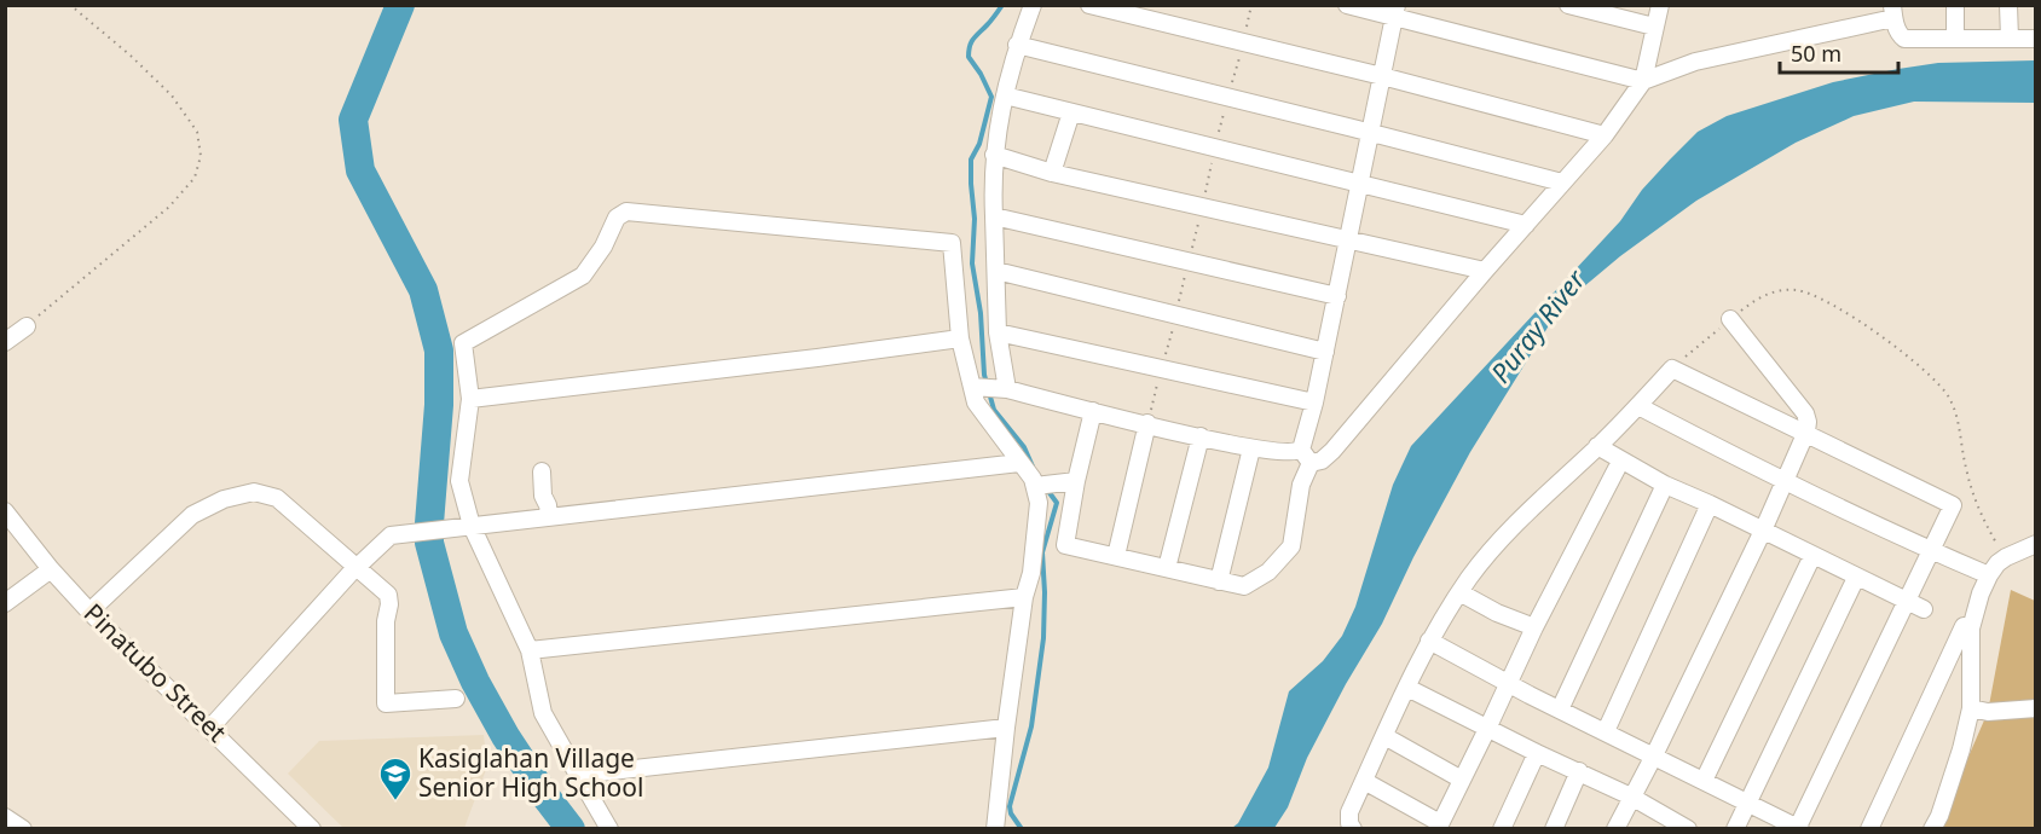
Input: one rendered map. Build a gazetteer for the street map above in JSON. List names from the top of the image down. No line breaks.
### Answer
{"streets":{"street":["Pinatubo Street"]},"water":["Puray River"],"places":{"school or university":["Kasiglahan Village Senior High School"]},"scale_bar":"50 m"}
